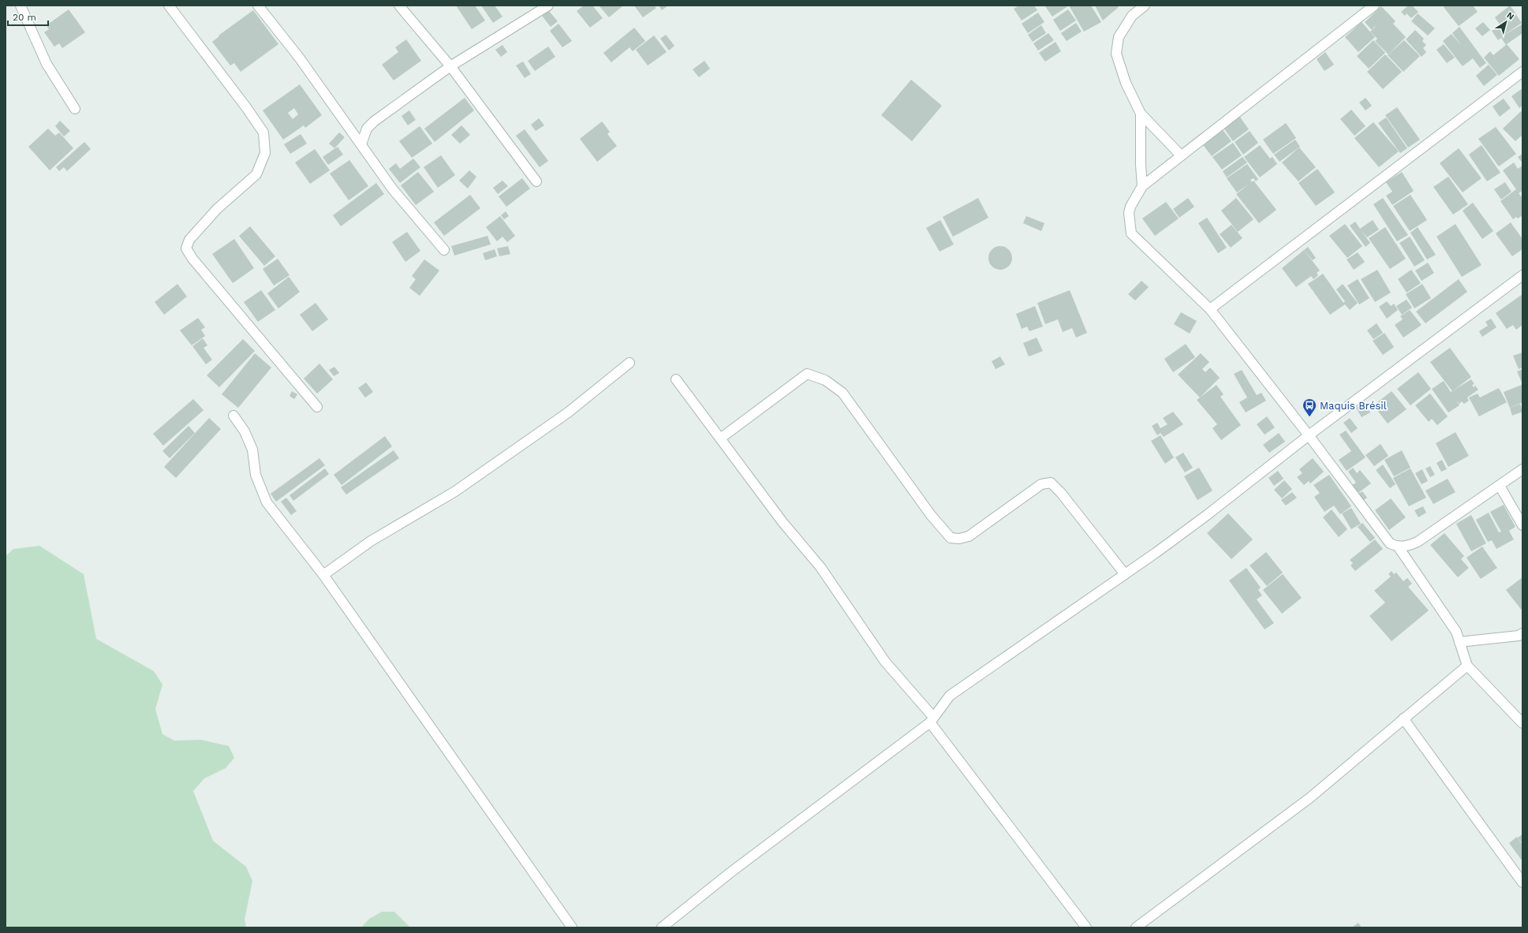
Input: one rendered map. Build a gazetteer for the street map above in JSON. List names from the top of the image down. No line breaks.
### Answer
{"places":{"bus stop":["Maquis Brésil"]},"scale_bar":"20 m","north":"top right"}
